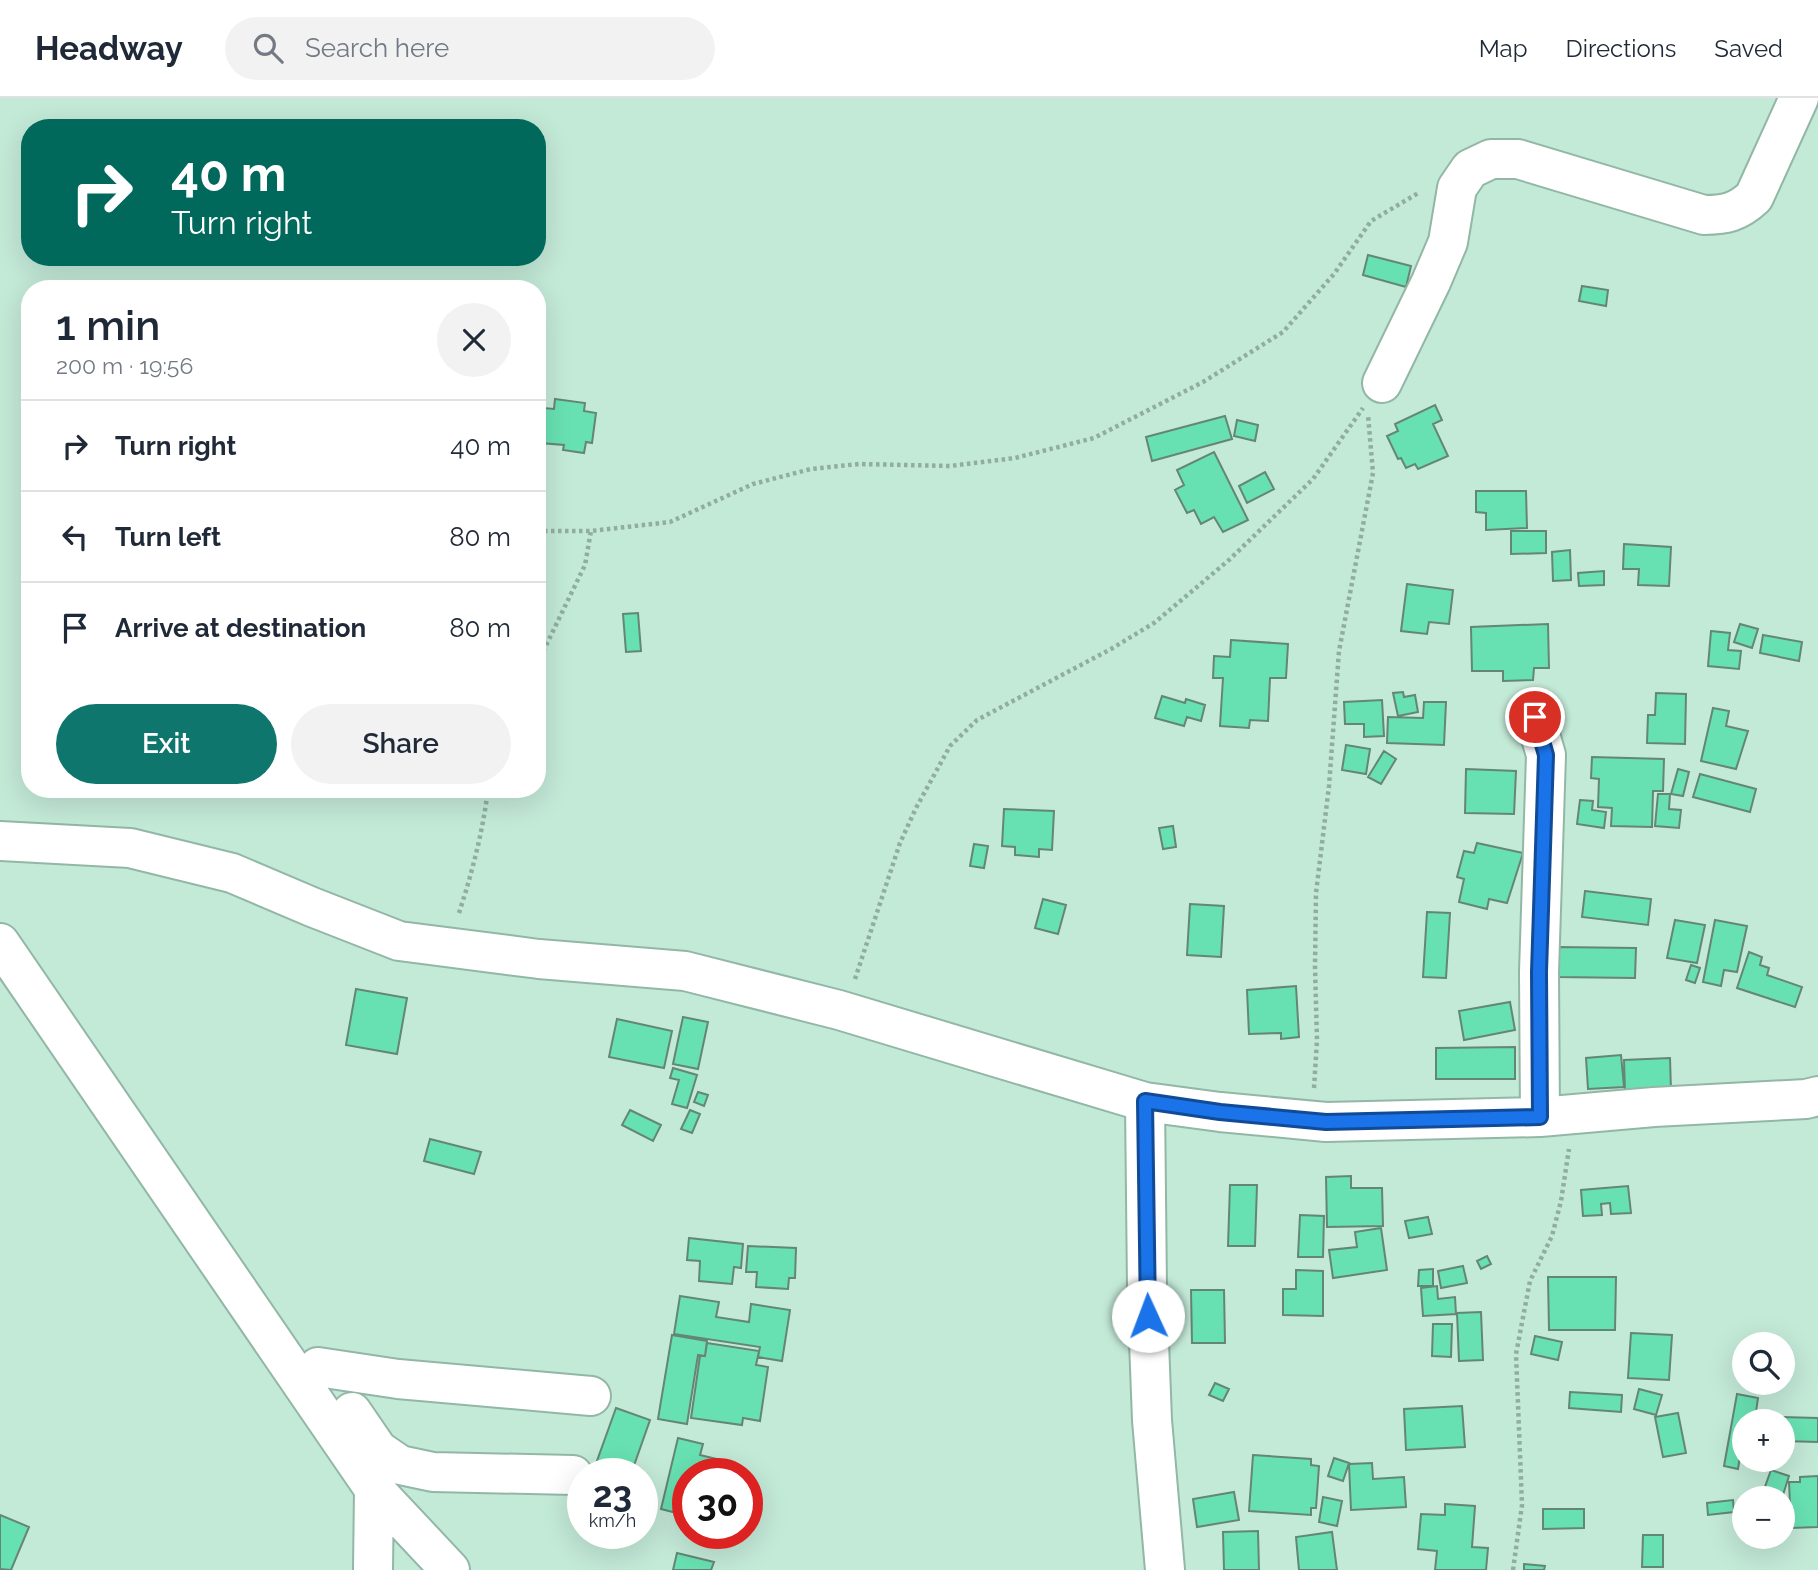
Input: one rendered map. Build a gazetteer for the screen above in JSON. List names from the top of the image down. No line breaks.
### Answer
{"page":{"header":"Headway","search":"Search here","nav":["Map","Directions","Saved"],"turn":["40 m","Turn right"],"heading":["1 min","200 m · 19:56"],"list":[{"name":"Turn right","value":"40 m"},{"name":"Turn left","value":"80 m"},{"name":"Arrive at destination","value":"80 m"}],"buttons":["Exit","Share"],"map_buttons":["+","−"],"speed":"23 km/h","limit":"30"}}
